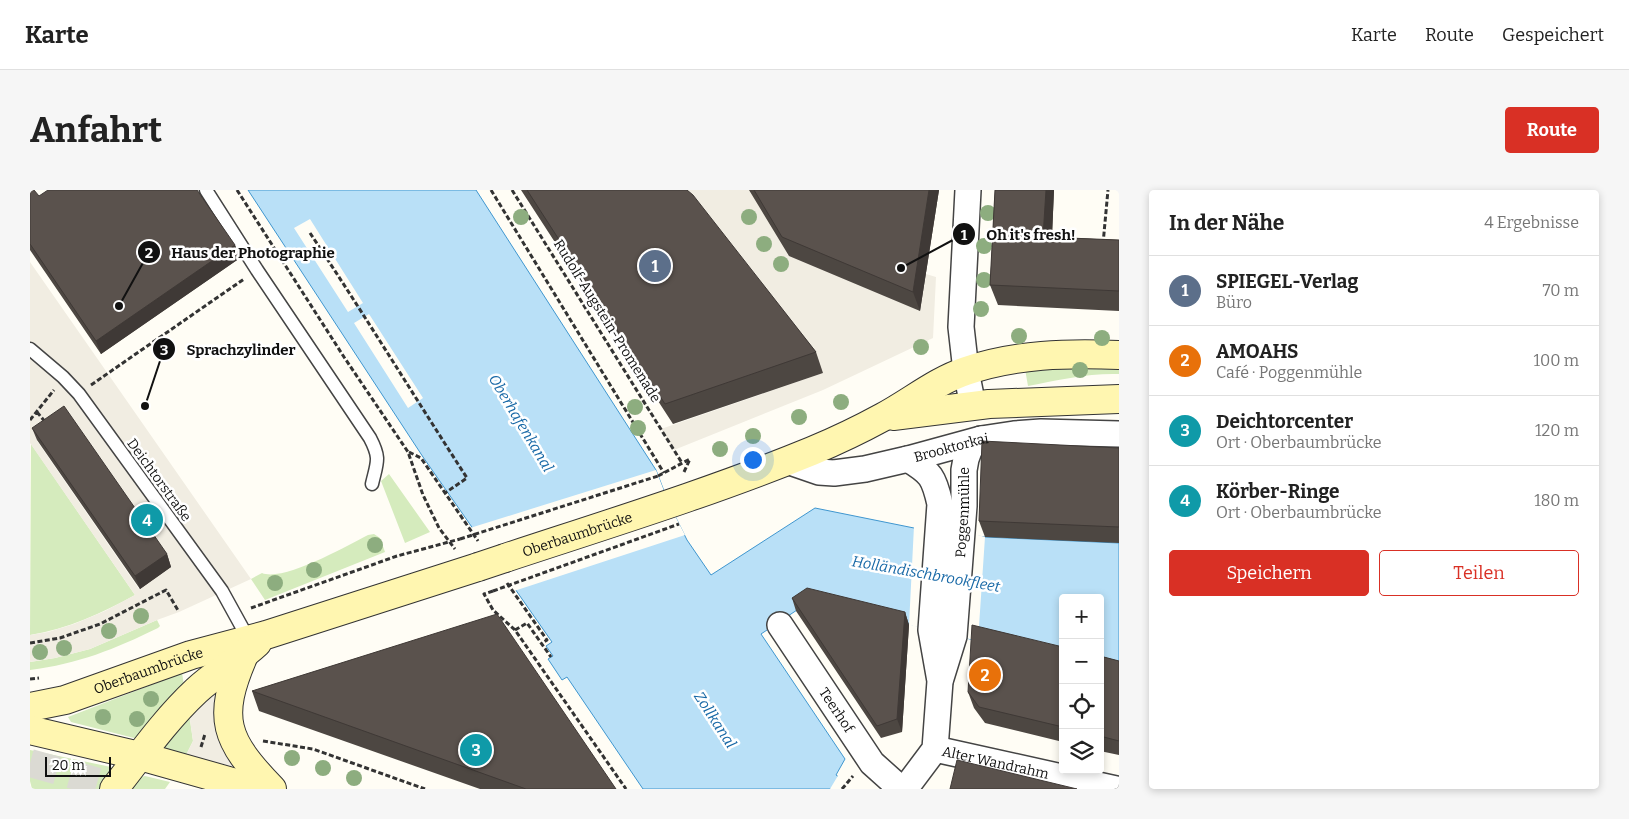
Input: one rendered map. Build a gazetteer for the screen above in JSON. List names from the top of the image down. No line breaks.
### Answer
{"streets":{"main road":["Oberbaumbrücke"],"street":["Brooktorkai","Poggenmühle","Teerhof","Alter Wandrahm"],"lane":["Deichtorstraße"],"path":["Rudolf-Augstein-Promenade"]},"crossings":[["Brooktorkai","Poggenmühle"],["Brooktorkai","Oberbaumbrücke"],["Deichtorstraße","Oberbaumbrücke"],["Poggenmühle","Alter Wandrahm"]],"water":["Oberhafenkanal","Holländischbrookfleet","Zollkanal"],"places":["Oh it's fresh!","Haus der Photographie","Sprachzylinder"],"scale_bar":"20 m","page":{"header":"Karte","nav":["Karte","Route","Gespeichert"],"buttons":["Route",["Speichern","Teilen"]],"title":"Anfahrt","heading":["In der Nähe","4 Ergebnisse"],"pins":["1","4","2","3"],"list":[{"mark":"1","name":"SPIEGEL-Verlag","note":"Büro","value":"70 m"},{"mark":"2","name":"AMOAHS","note":"Café · Poggenmühle","value":"100 m"},{"mark":"3","name":"Deichtorcenter","note":"Ort · Oberbaumbrücke","value":"120 m"},{"mark":"4","name":"Körber-Ringe","note":"Ort · Oberbaumbrücke","value":"180 m"}],"map_buttons":["+","−"],"scale":"20 m"}}
